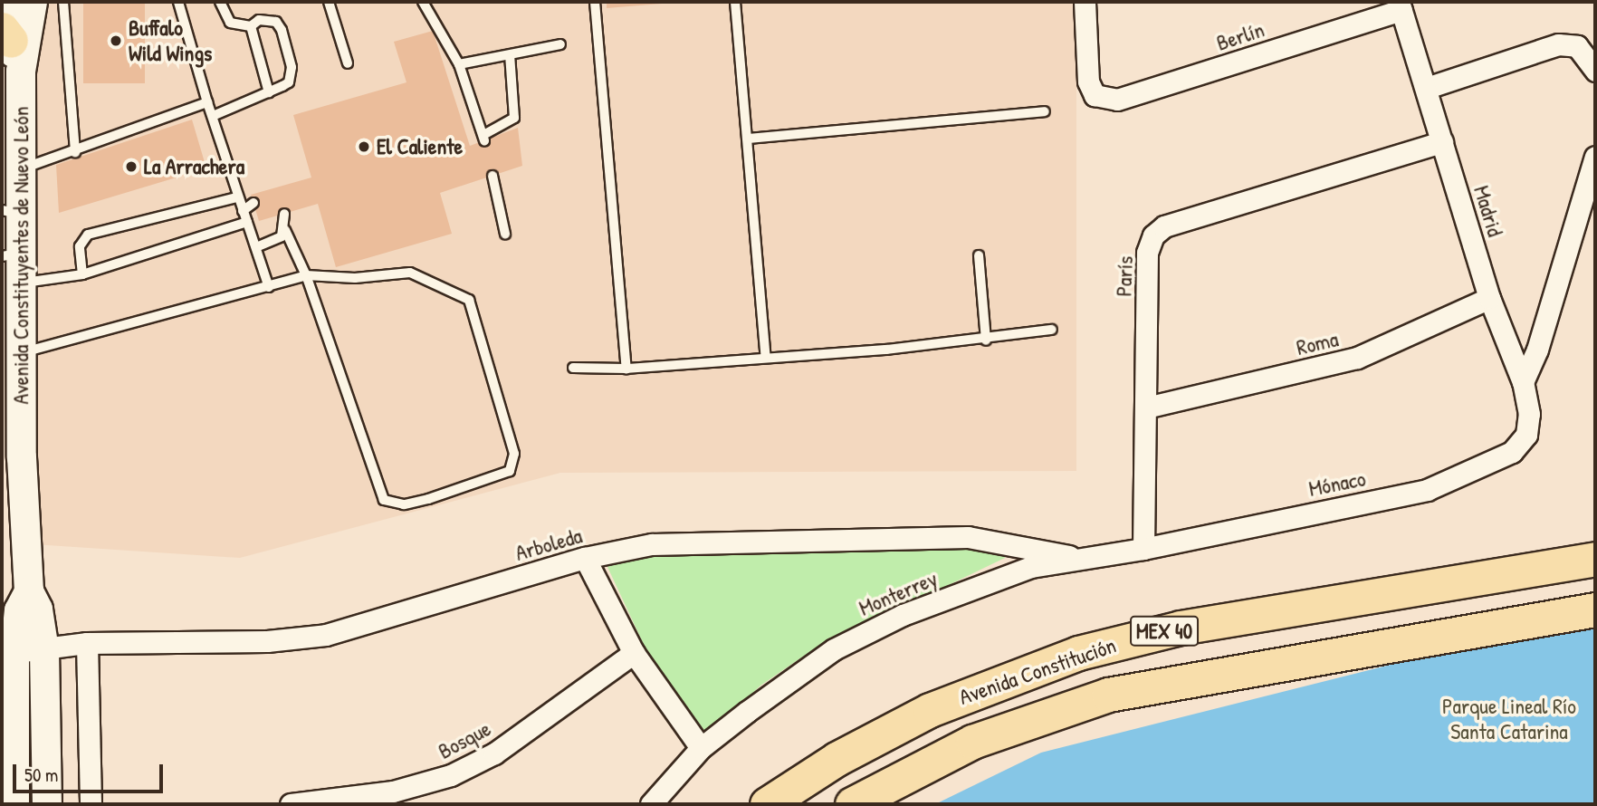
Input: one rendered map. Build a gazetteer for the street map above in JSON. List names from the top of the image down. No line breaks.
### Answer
{"streets":{"highway":["MEX 40","Avenida Constitución"],"main road":["Avenida Constituyentes de Nuevo León"],"street":["Berlín","Madrid","París","Roma","Mónaco","Arboleda","Monterrey","Bosque"]},"crossings":[["Berlín","Madrid"],["Madrid","París"],["Madrid","Roma"],["Madrid","Mónaco"],["Avenida Constituyentes de Nuevo León","Arboleda"],["París","Roma"],["París","Mónaco"],["París","Monterrey"],["Mónaco","Monterrey"],["Arboleda","Monterrey"]],"parks":["Parque Lineal Río Santa Catarina"],"places":["Buffalo Wild Wings","El Caliente","La Arrachera"],"scale_bar":"50 m"}
